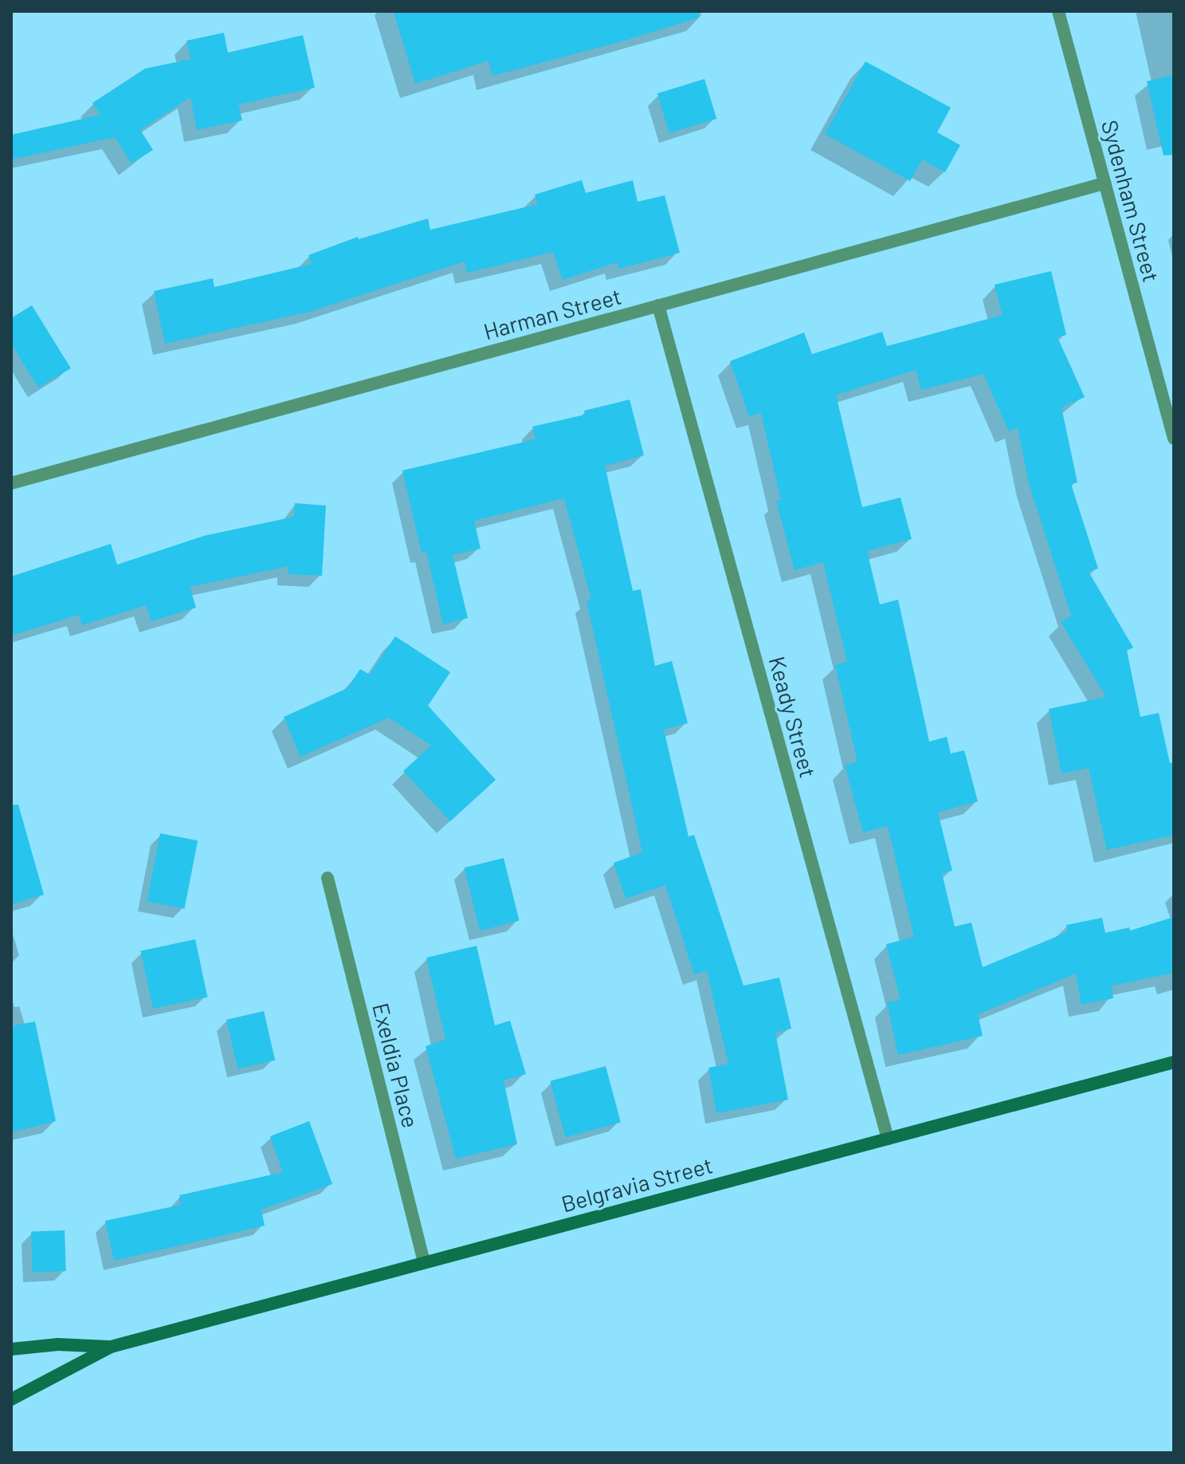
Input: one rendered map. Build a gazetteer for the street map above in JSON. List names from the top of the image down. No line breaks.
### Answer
{"streets":{"street":["Sydenham Street","Harman Street","Keady Street","Exeldia Place","Belgravia Street"]},"crossings":[["Sydenham Street","Harman Street"],["Harman Street","Keady Street"],["Keady Street","Belgravia Street"],["Exeldia Place","Belgravia Street"]]}
